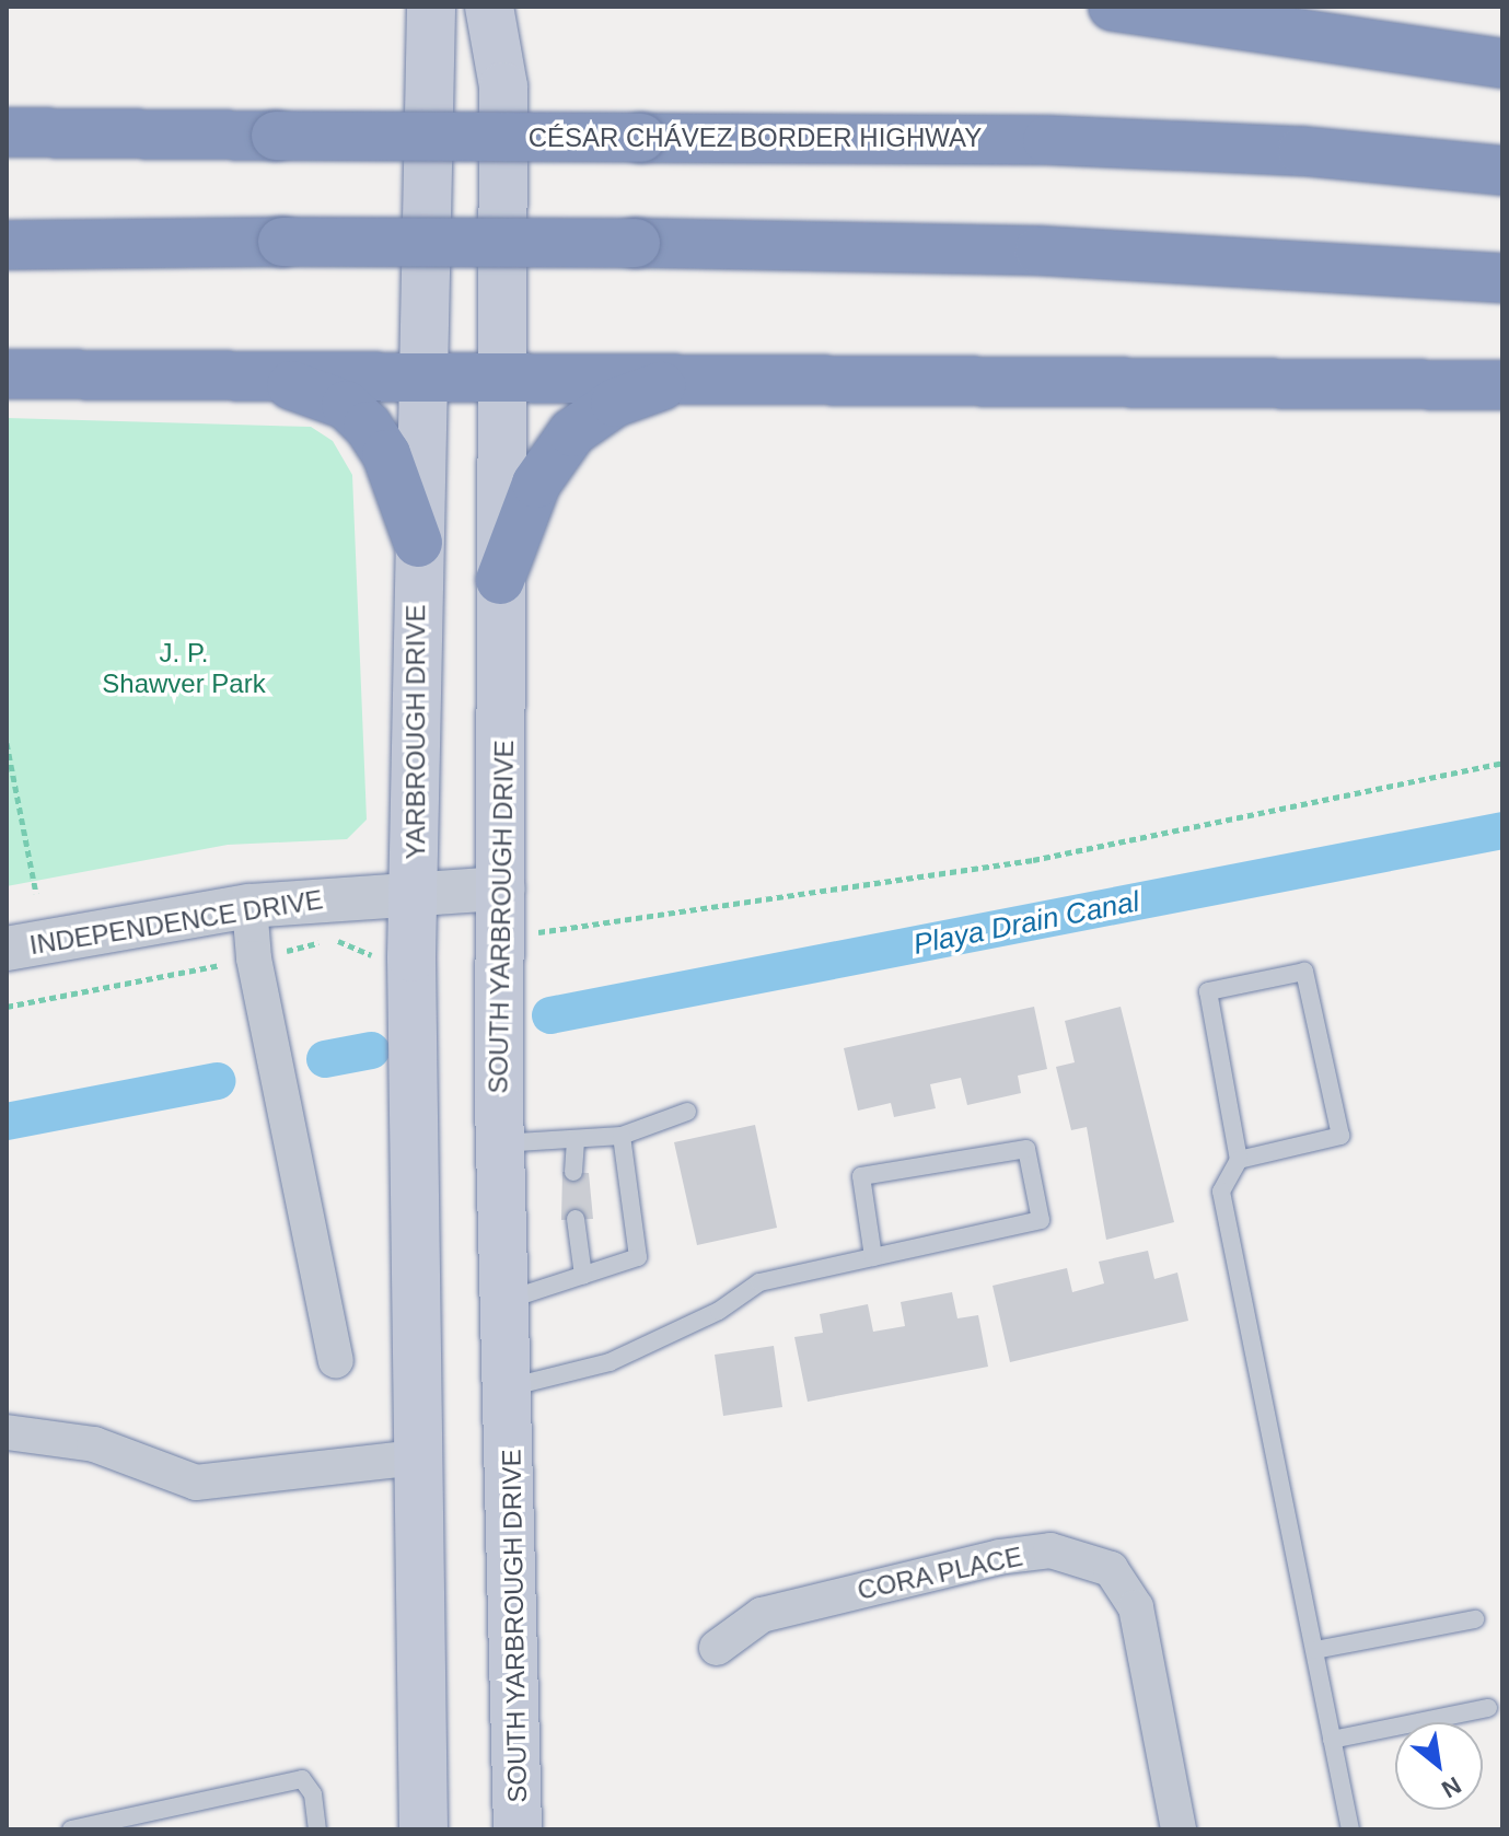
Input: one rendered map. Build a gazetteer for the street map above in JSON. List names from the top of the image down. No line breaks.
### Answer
{"streets":{"highway":["CÉSAR CHÁVEZ BORDER HIGHWAY"],"main road":["YARBROUGH DRIVE","SOUTH YARBROUGH DRIVE"],"street":["INDEPENDENCE DRIVE","CORA PLACE"]},"crossings":[["YARBROUGH DRIVE","INDEPENDENCE DRIVE"],["SOUTH YARBROUGH DRIVE","INDEPENDENCE DRIVE"]],"water":["Playa Drain Canal"],"parks":["J. P. Shawver Park"],"north":"bottom right"}
